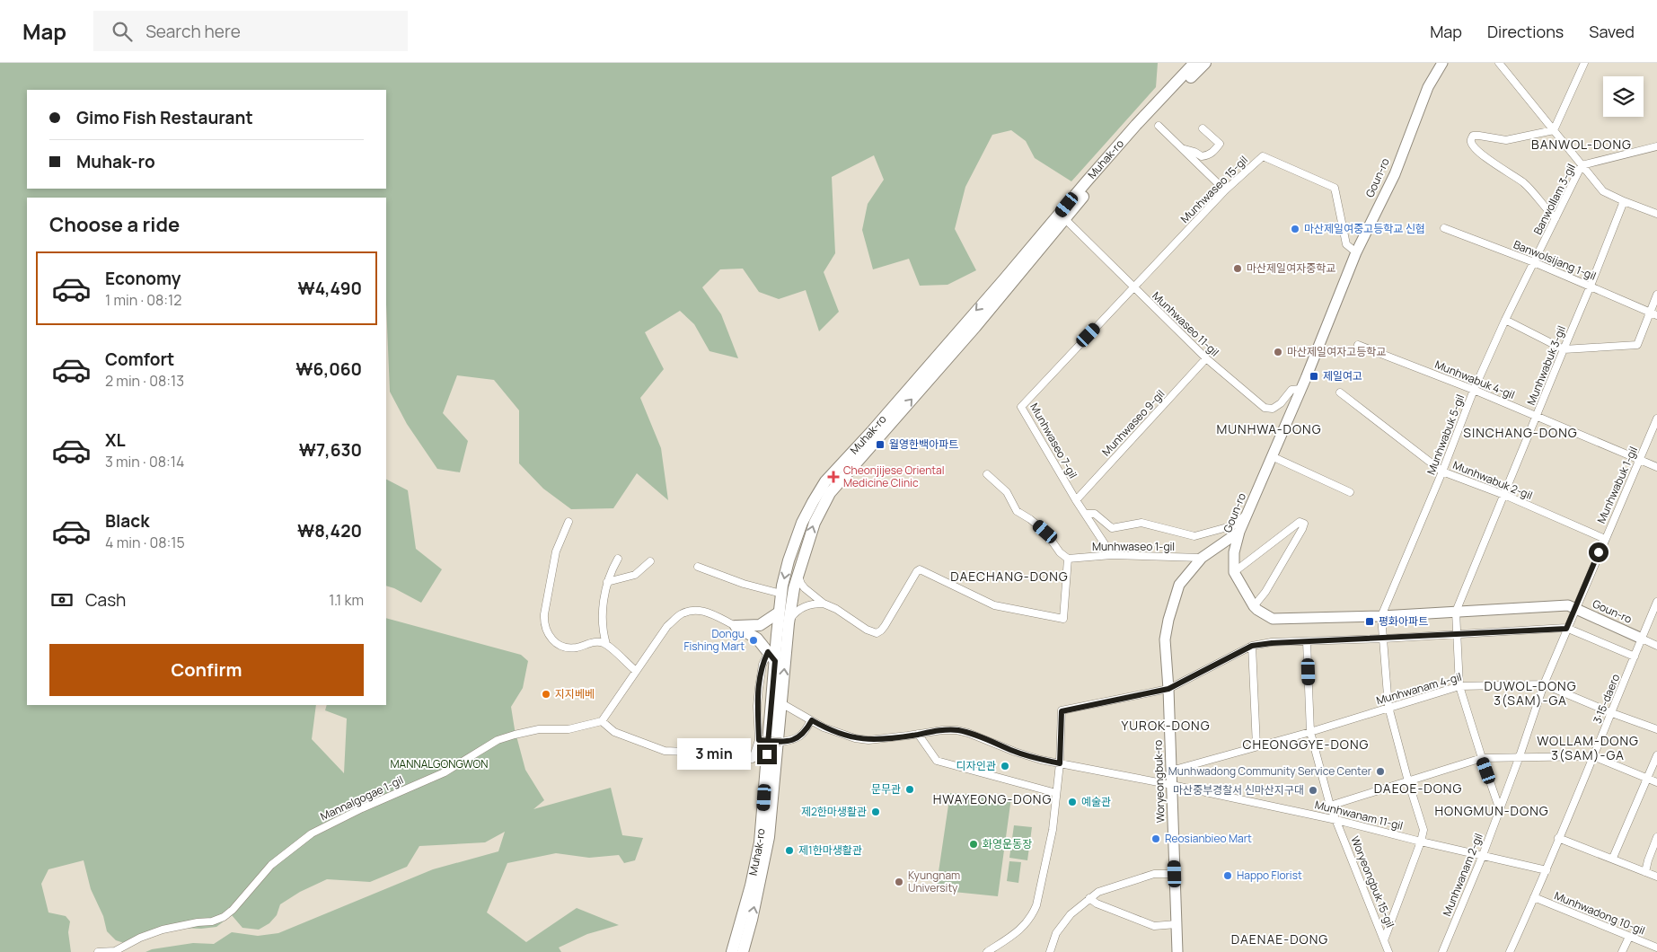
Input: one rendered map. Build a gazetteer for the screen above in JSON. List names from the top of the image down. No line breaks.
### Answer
{"streets":{"main road":["Muhak-ro","Goun-ro","Woryeongbuk-ro"],"street":["Munhwaseo 15-gil","Banwollam 3-gil","Banwolsijang 1-gil","Munhwaseo 11-gil","Munhwabuk 3-gil","Munhwabuk 4-gil","Munhwaseo 9-gil","Munhwabuk 5-gil","Munhwaseo 7-gil","Munhwabuk 2-gil","Munhwabuk 1-gil","Munhwaseo 1-gil","Munhwanam 4-gil","3·15-daero","Mannalgogae 1-gil","Munhwanam 11-gil","Munhwanam 2-gil","Woryeongbuk 15-gil","Munhwadong 10-gil"]},"crossings":[["Muhak-ro","Munhwaseo 11-gil"],["Muhak-ro","Munhwanam 11-gil"],["Goun-ro","Munhwaseo 15-gil"],["Goun-ro","Munhwaseo 11-gil"],["Goun-ro","Munhwabuk 3-gil"],["Goun-ro","Munhwabuk 5-gil"],["Goun-ro","Munhwabuk 1-gil"],["Goun-ro","3·15-daero"],["Goun-ro","Woryeongbuk-ro"],["Munhwaseo 15-gil","Munhwaseo 11-gil"],["Munhwaseo 15-gil","Munhwaseo 7-gil"],["Banwollam 3-gil","Banwolsijang 1-gil"],["Banwollam 3-gil","Munhwabuk 5-gil"],["Banwolsijang 1-gil","Munhwabuk 3-gil"],["Banwolsijang 1-gil","Munhwabuk 5-gil"],["Munhwaseo 11-gil","Munhwaseo 9-gil"],["Munhwaseo 11-gil","Munhwaseo 7-gil"],["Munhwabuk 3-gil","Munhwabuk 4-gil"],["Munhwabuk 3-gil","Munhwabuk 2-gil"],["Munhwabuk 4-gil","Munhwabuk 5-gil"],["Munhwabuk 4-gil","Munhwabuk 1-gil"],["Munhwaseo 9-gil","Munhwaseo 7-gil"],["Munhwabuk 5-gil","Munhwabuk 2-gil"],["Munhwaseo 7-gil","Munhwaseo 1-gil"],["Munhwabuk 2-gil","Munhwabuk 1-gil"],["Munhwabuk 1-gil","Munhwanam 2-gil"],["Munhwaseo 1-gil","Woryeongbuk-ro"],["Munhwanam 4-gil","3·15-daero"],["Munhwanam 4-gil","Woryeongbuk-ro"],["Munhwanam 4-gil","Munhwanam 2-gil"],["Munhwanam 4-gil","Woryeongbuk 15-gil"],["3·15-daero","Munhwanam 11-gil"],["3·15-daero","Munhwadong 10-gil"],["Woryeongbuk-ro","Munhwanam 11-gil"],["Munhwanam 11-gil","Munhwanam 2-gil"],["Munhwanam 11-gil","Woryeongbuk 15-gil"]],"districts":["BANWOL-DONG","MUNHWA-DONG","SINCHANG-DONG","DAECHANG-DONG","DUWOL-DONG 3(SAM)-GA","YUROK-DONG","WOLLAM-DONG 3(SAM)-GA","CHEONGGYE-DONG","DAEOE-DONG","HWAYEONG-DONG","HONGMUN-DONG","DAENAE-DONG"],"parks":["MANNALGONGWON"],"places":{"other":["마산제일여중고등학교 신협","마산제일여자중학교","마산제일여자고등학교","Dongu Fishing Mart","지지베베","디자인관","Munhwadong Community Service Center","문무관","마산중부경찰서 신마산지구대","예술관","제2한마생활관","Reosianbieo Mart","화영운동장","제1한마생활관","Happo Florist","Kyungnam University"],"transit":["제일여고","월영한백아파트","평화아파트"],"health":["Cheonjijese Oriental Medicine Clinic"]},"page":{"header":"Map","search":"Search here","nav":["Map","Directions","Saved"],"banner":["Gimo Fish Restaurant","Muhak-ro"],"heading":"Choose a ride","list":[{"name":"Economy","note":"1 min · 08:12","value":"₩4,490"},{"name":"Comfort","note":"2 min · 08:13","value":"₩6,060"},{"name":"XL","note":"3 min · 08:14","value":"₩7,630"},{"name":"Black","note":"4 min · 08:15","value":"₩8,420"}],"pay":["Cash","1.1 km"],"buttons":"Confirm","bubble":"3 min"}}
